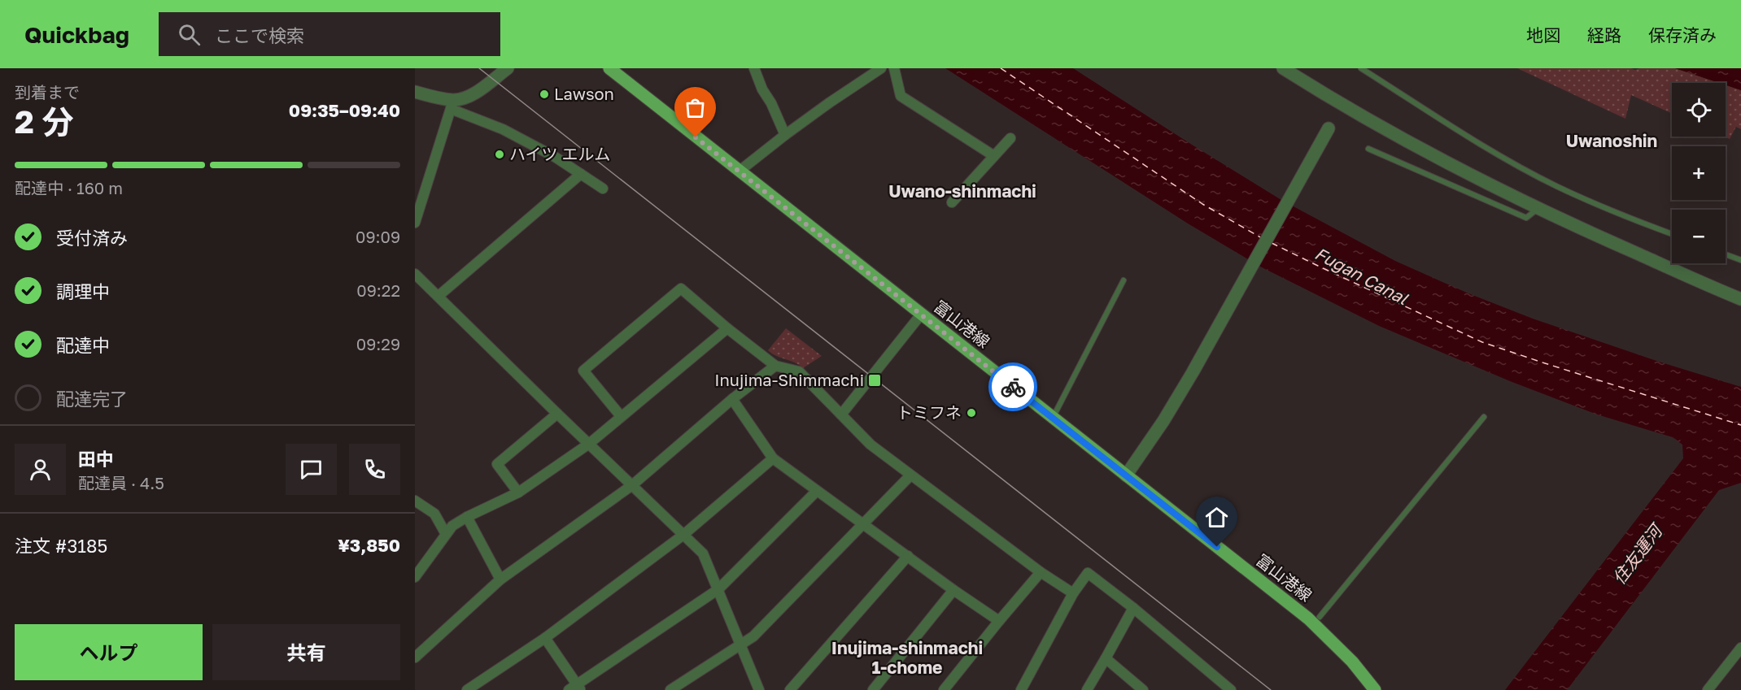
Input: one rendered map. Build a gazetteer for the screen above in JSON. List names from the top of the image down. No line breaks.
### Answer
{"streets":{"main road":["富山港線"]},"districts":["Uwanoshin","Uwano-shinmachi","Inujima-shinmachi 1-chome"],"water":["Fugan Canal","住友運河"],"places":{"other":["Lawson","ハイツ エルム","トミフネ"],"transit":["Inujima-Shimmachi"]},"page":{"header":"Quickbag","search":"ここで検索","nav":["地図","経路","保存済み"],"heading":["2 分","到着まで","09:35–09:40"],"panel":["田中","配達員 · 4.5","注文 #3185","¥3,850"],"map_buttons":["+","−"],"bar":"配達中 · 160 m","list":[["受付済み","09:09"],["調理中","09:22"],["配達中","09:29"],"配達完了"],"buttons":["ヘルプ","共有"]}}
